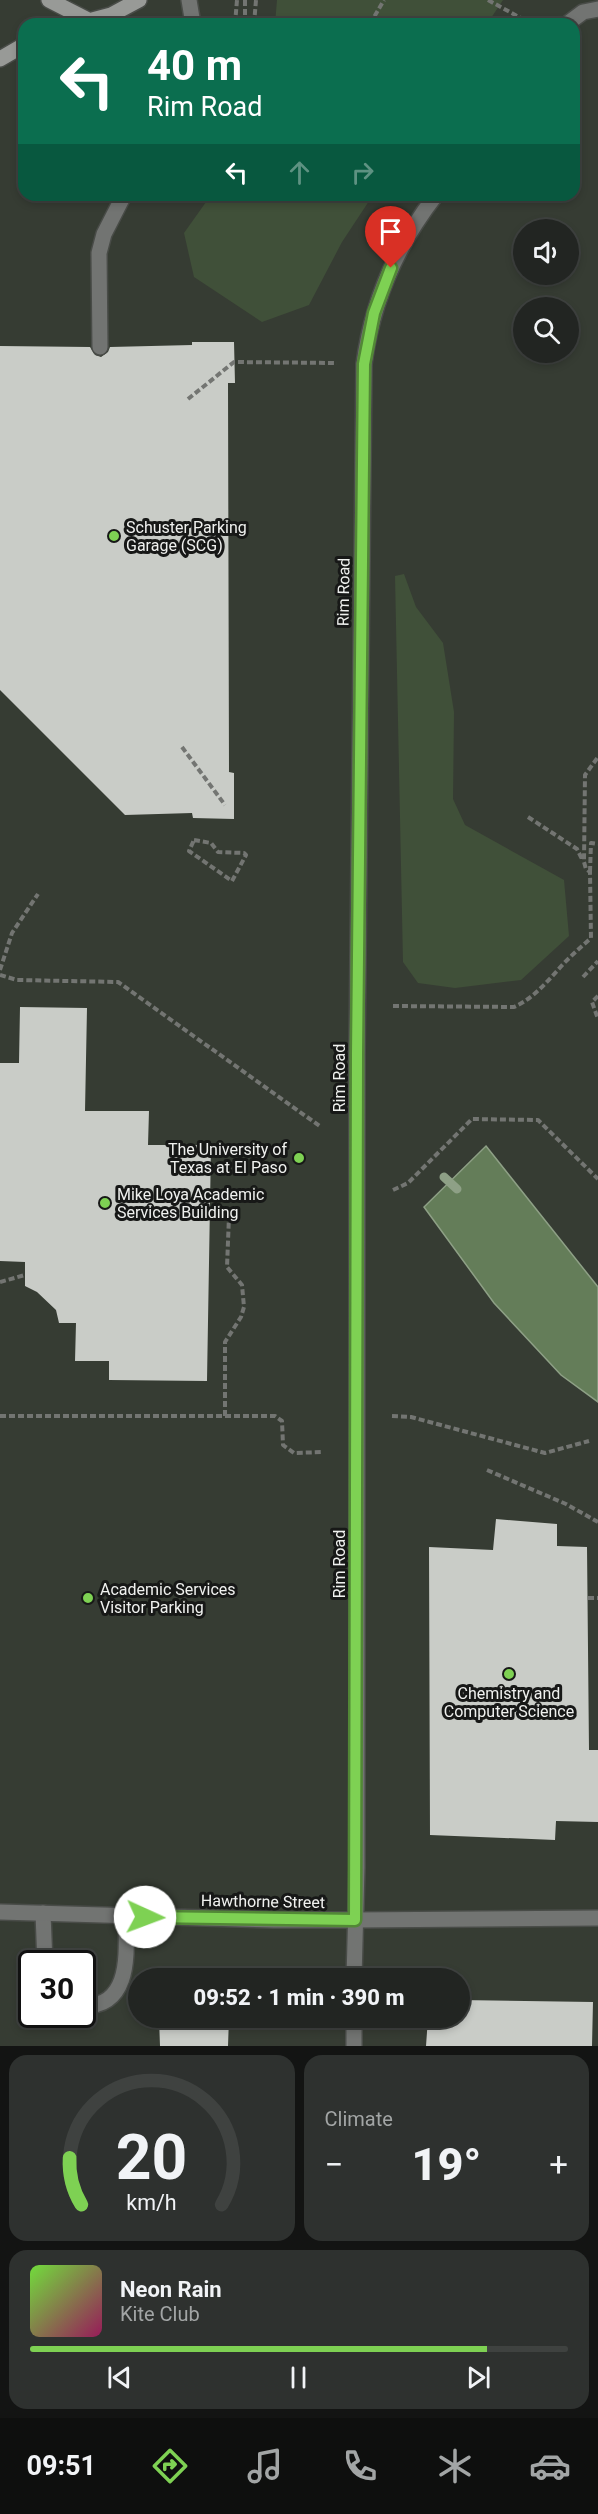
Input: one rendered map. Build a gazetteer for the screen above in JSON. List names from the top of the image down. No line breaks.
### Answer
{"streets":{"street":["Rim Road","Hawthorne Street"]},"crossings":[["Rim Road","Hawthorne Street"]],"places":["Schuster Parking Garage (SCG)","The University of Texas at El Paso","Mike Loya Academic Services Building","Academic Services Visitor Parking","Chemistry and Computer Science"],"page":{"turn":["40 m","Rim Road"],"limit":"30","trip":"09:52 · 1 min · 390 m","tile":"Climate","heat":["−","19°","+"],"song":["Neon Rain","Kite Club"],"tabs":"09:51","gauge":["20","km/h"]}}
